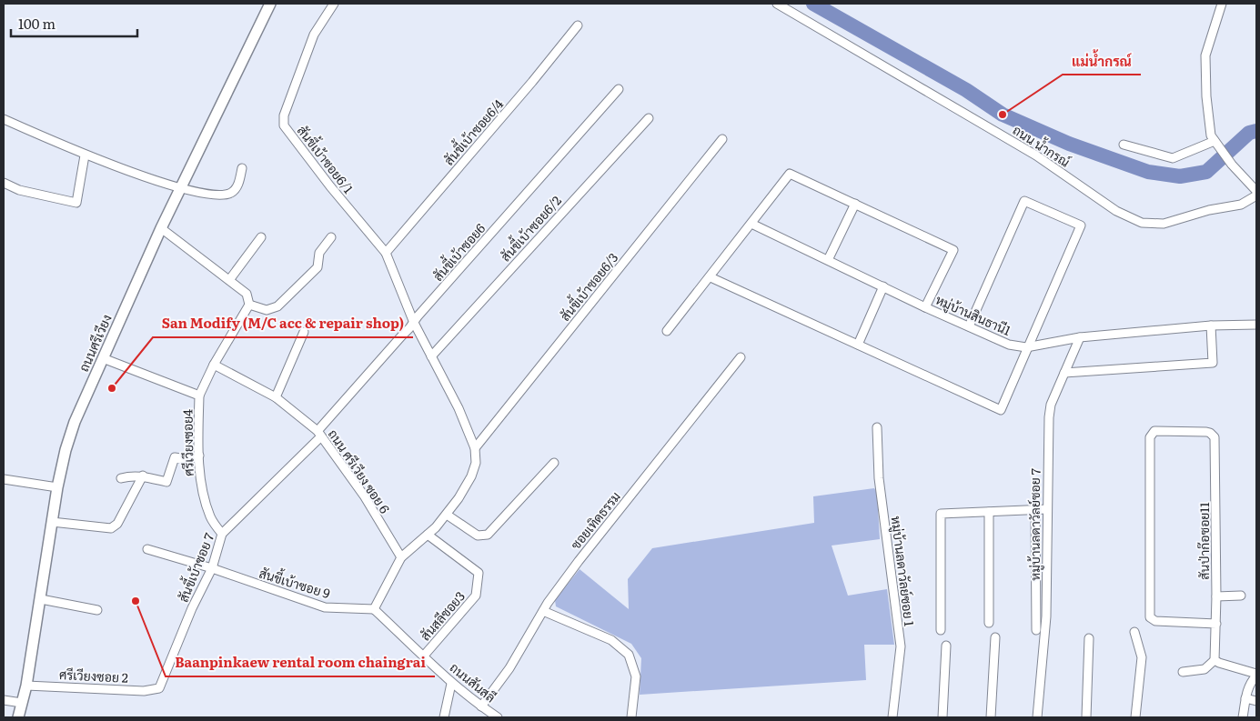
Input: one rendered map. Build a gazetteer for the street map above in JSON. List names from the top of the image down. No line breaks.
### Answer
{"streets":{"main road":["ถนนศรีเวียง"],"street":["สันขี้เบ้าซอย6/4","ถนน น้ำกรณ์","สันขี้เบ้าซอย6/1","สันขี้เบ้าซอย6/2","สันขี้เบ้าซอย6","สันขี้เบ้าซอย6/3","หมู่บ้านสินธานี1","ศรีเวียงซอย4","ถนน ศรีเวียง ซอย 6","ซอยเทิดธรรม","หมู่บ้านลดาวัลย์ซอย 7","สันป่าก๊อซอย11","สันขี้เบ้าซอย 7","หมู่บ้านลดาวัลย์ซอย 1","สันขี้เบ้าซอย 9","สันสลีซอย3","ศรีเวียงซอย 2","ถนนสันสลี"]},"crossings":[["สันขี้เบ้าซอย6/4","สันขี้เบ้าซอย6/1"],["สันขี้เบ้าซอย6/1","สันขี้เบ้าซอย6/2"],["สันขี้เบ้าซอย6/1","สันขี้เบ้าซอย6"],["สันขี้เบ้าซอย6/1","สันขี้เบ้าซอย6/3"],["สันขี้เบ้าซอย6","ถนน ศรีเวียง ซอย 6"],["สันขี้เบ้าซอย6","สันขี้เบ้าซอย 7"],["หมู่บ้านสินธานี1","หมู่บ้านลดาวัลย์ซอย 7"],["ถนนศรีเวียง","ศรีเวียงซอย4"],["ถนนศรีเวียง","ศรีเวียงซอย 2"],["ศรีเวียงซอย4","สันขี้เบ้าซอย 7"],["ถนน ศรีเวียง ซอย 6","สันขี้เบ้าซอย 7"],["ซอยเทิดธรรม","ถนนสันสลี"],["สันขี้เบ้าซอย 7","สันขี้เบ้าซอย 9"],["สันขี้เบ้าซอย 7","ศรีเวียงซอย 2"],["สันขี้เบ้าซอย 9","ถนนสันสลี"],["สันสลีซอย3","ถนนสันสลี"]],"places":["แม่น้ำกรณ์","San Modify (M/C acc & repair shop)","Baanpinkaew rental room chaingrai"],"scale_bar":"100 m"}
